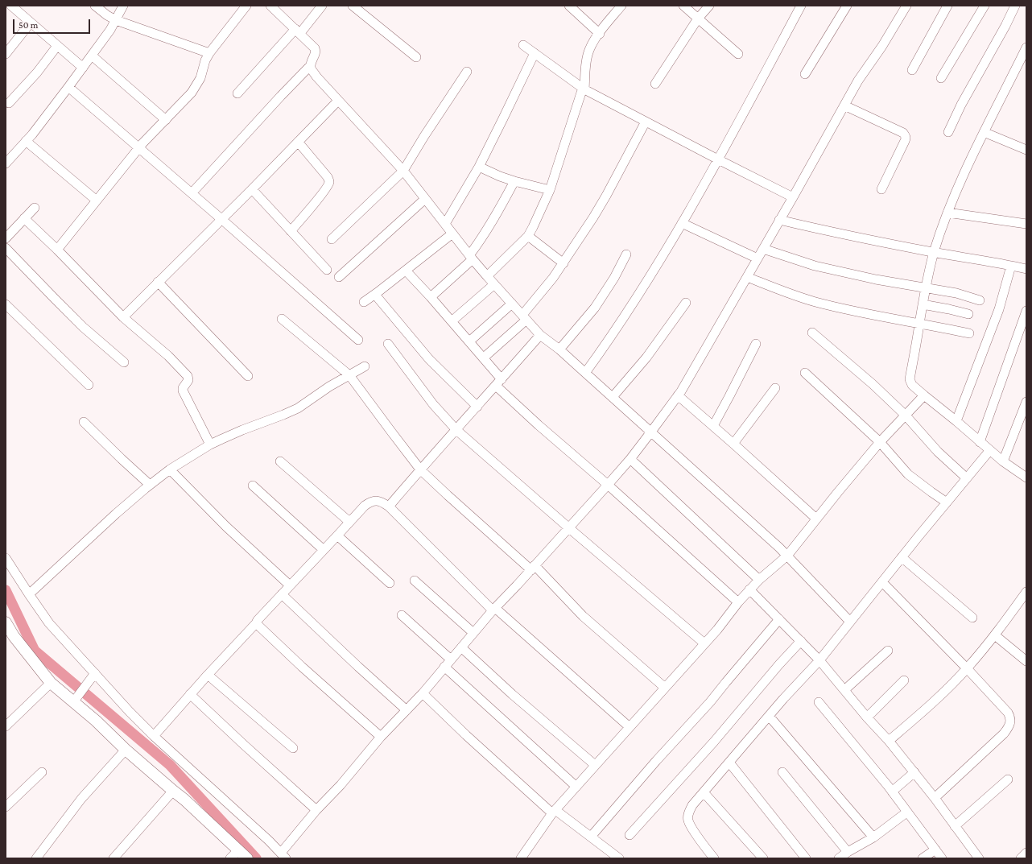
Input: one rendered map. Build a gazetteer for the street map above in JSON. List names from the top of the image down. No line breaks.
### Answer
{"scale_bar":"50 m"}
